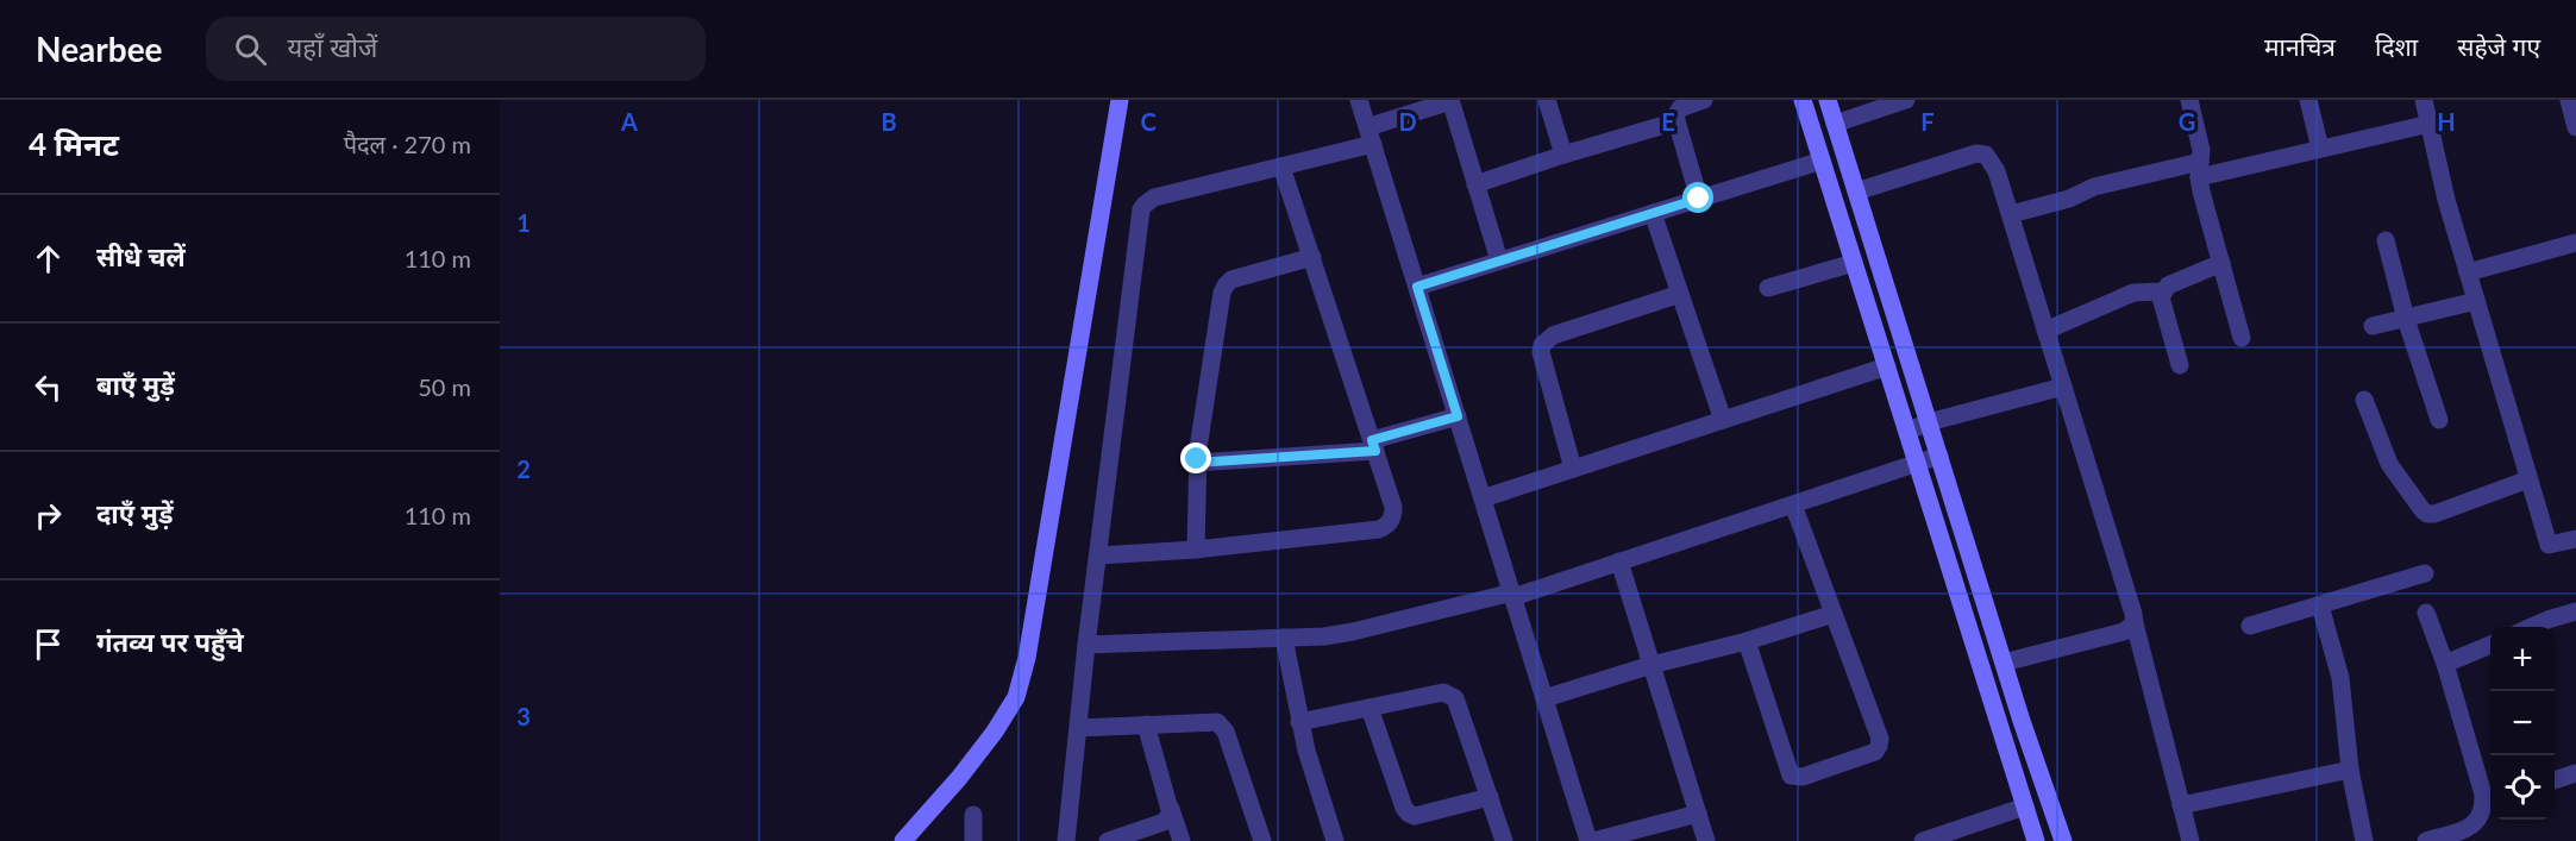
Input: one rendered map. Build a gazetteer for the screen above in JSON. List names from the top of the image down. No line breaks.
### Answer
{"page":{"header":"Nearbee","search":"यहाँ खोजें","nav":["मानचित्र","दिशा","सहेजे गए"],"heading":["4 मिनट","पैदल · 270 m"],"list":[["सीधे चलें","110 m"],["बाएँ मुड़ें","50 m"],["दाएँ मुड़ें","110 m"],"गंतव्य पर पहुँचे"],"map_buttons":["+","−"]},"grid":{"columns":["A","B","C","D","E","F","G","H"],"rows":["1","2","3"]}}
